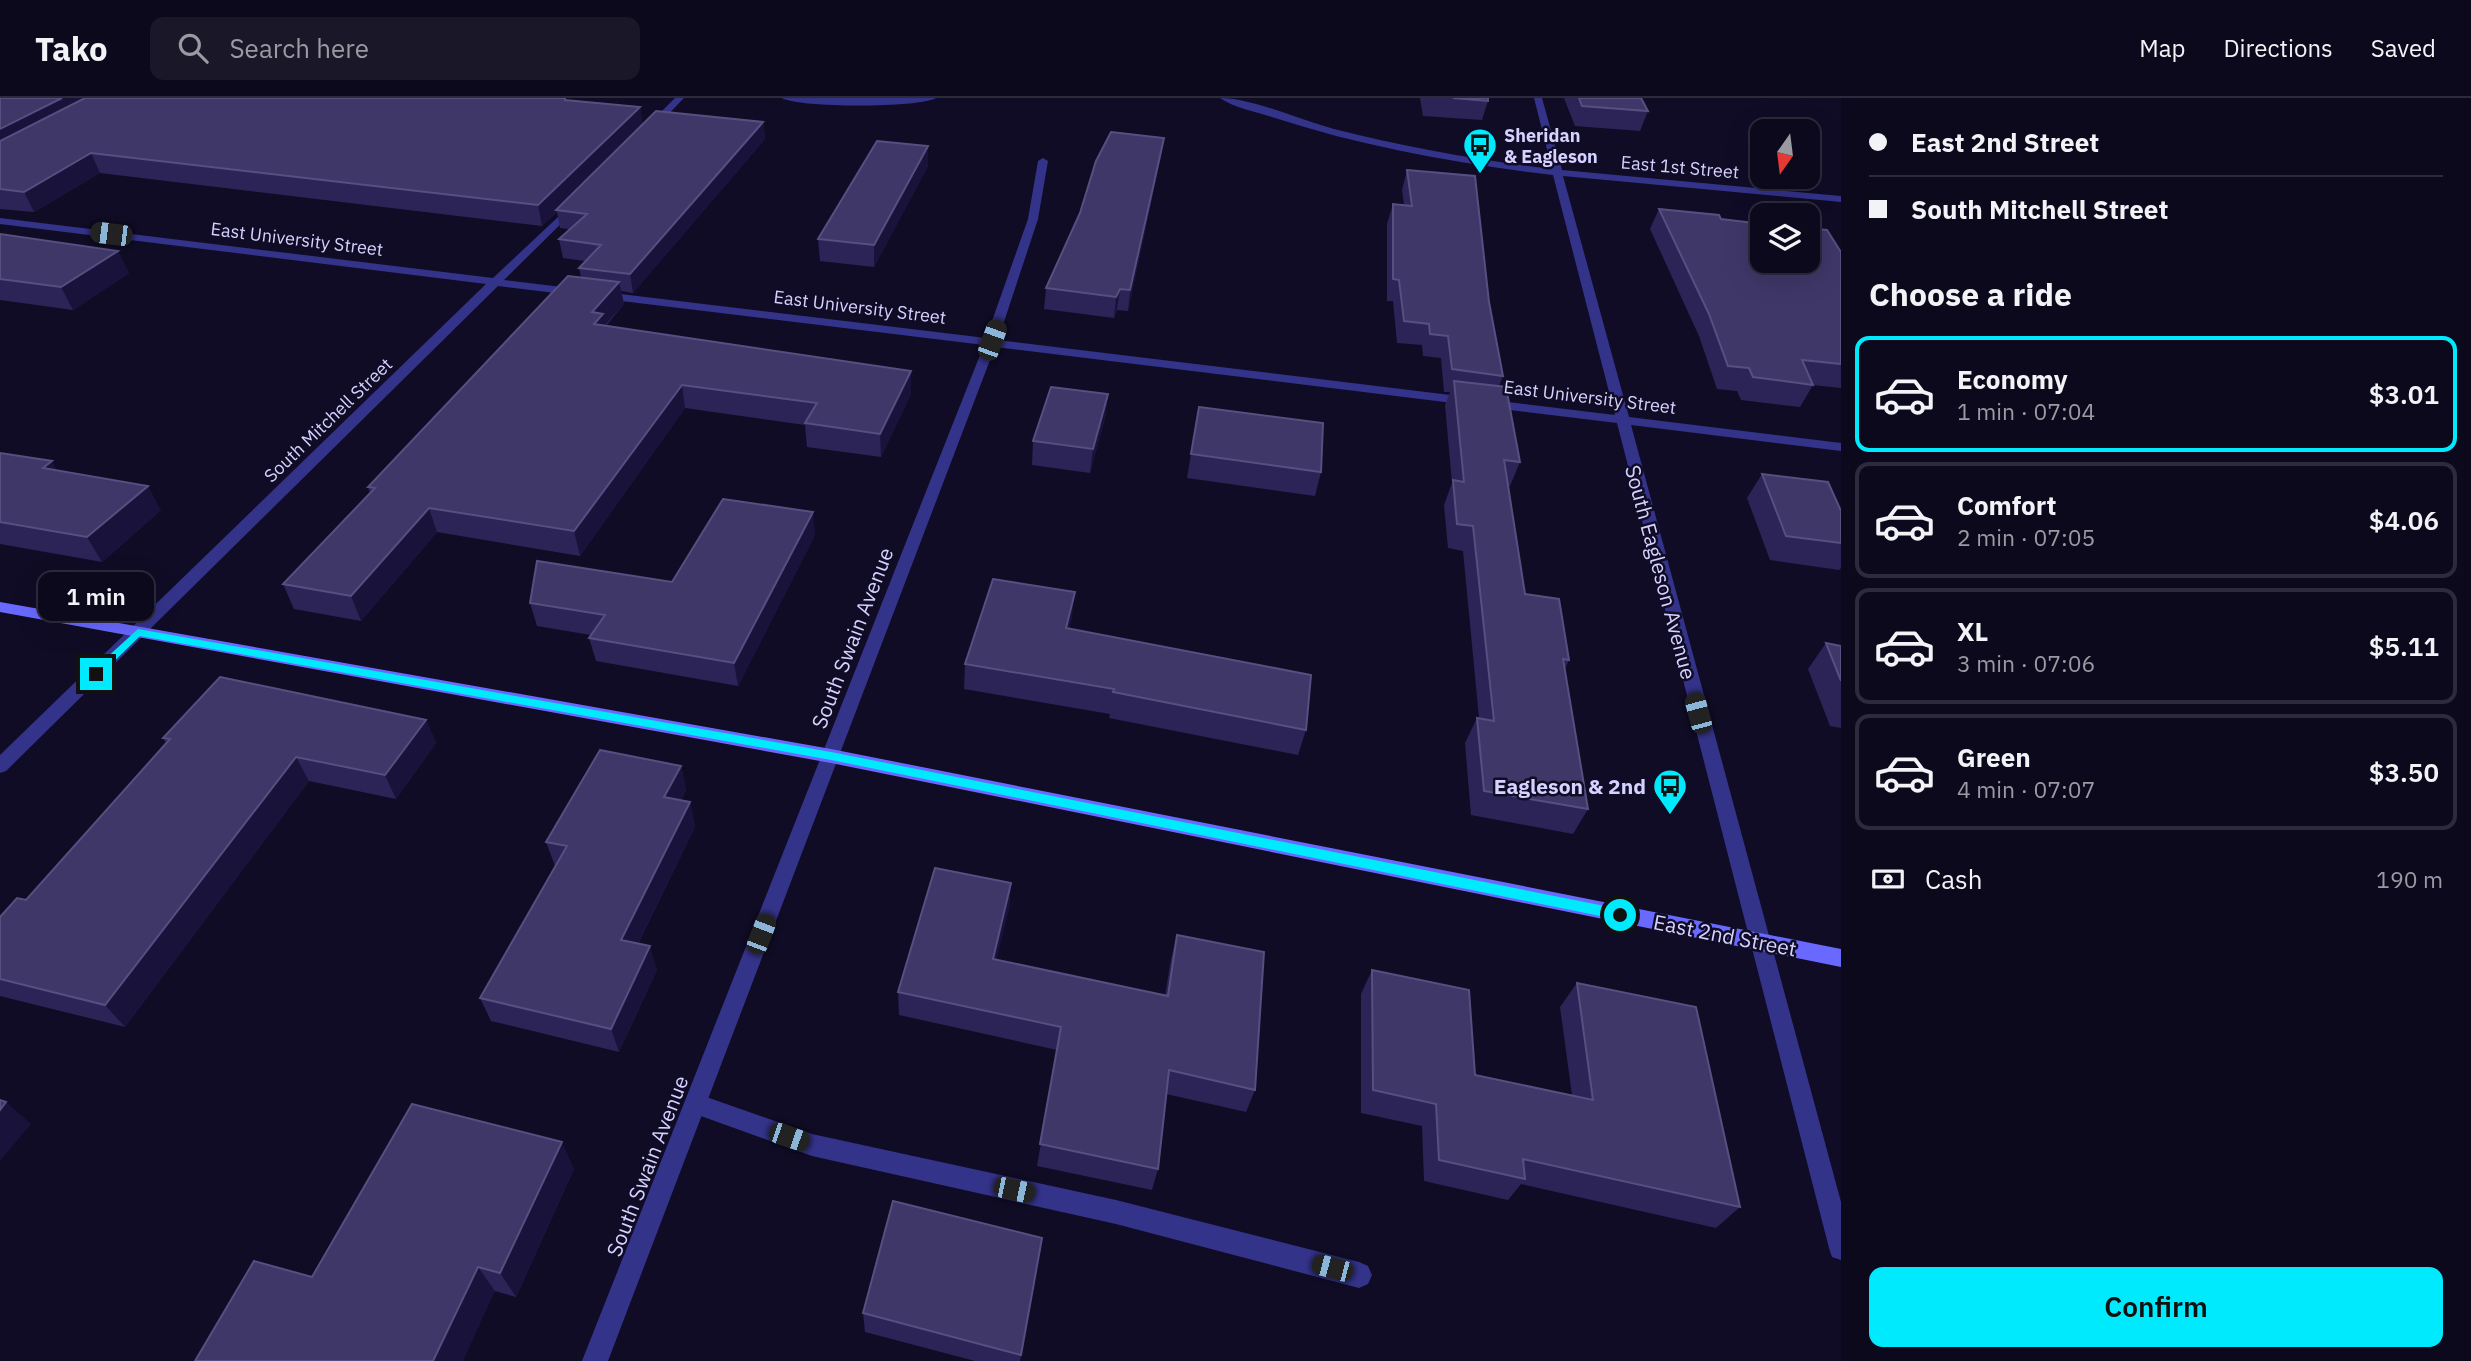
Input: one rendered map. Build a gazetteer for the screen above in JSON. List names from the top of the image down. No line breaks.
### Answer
{"streets":{"street":["East 1st Street","East University Street","South Mitchell Street","South Eagleson Avenue","South Swain Avenue","East 2nd Street"]},"crossings":[["East 1st Street","South Eagleson Avenue"],["East University Street","South Mitchell Street"],["East University Street","South Eagleson Avenue"],["East University Street","South Swain Avenue"],["South Mitchell Street","East 2nd Street"],["South Eagleson Avenue","East 2nd Street"],["South Swain Avenue","East 2nd Street"]],"places":{"bus stop":["Sheridan & Eagleson","Eagleson & 2nd"]},"north":"bottom","page":{"header":"Tako","search":"Search here","nav":["Map","Directions","Saved"],"banner":["East 2nd Street","South Mitchell Street"],"heading":"Choose a ride","list":[{"name":"Economy","note":"1 min · 07:04","value":"$3.01"},{"name":"Comfort","note":"2 min · 07:05","value":"$4.06"},{"name":"XL","note":"3 min · 07:06","value":"$5.11"},{"name":"Green","note":"4 min · 07:07","value":"$3.50"}],"bubble":"1 min","pay":["Cash","190 m"],"buttons":"Confirm"}}
